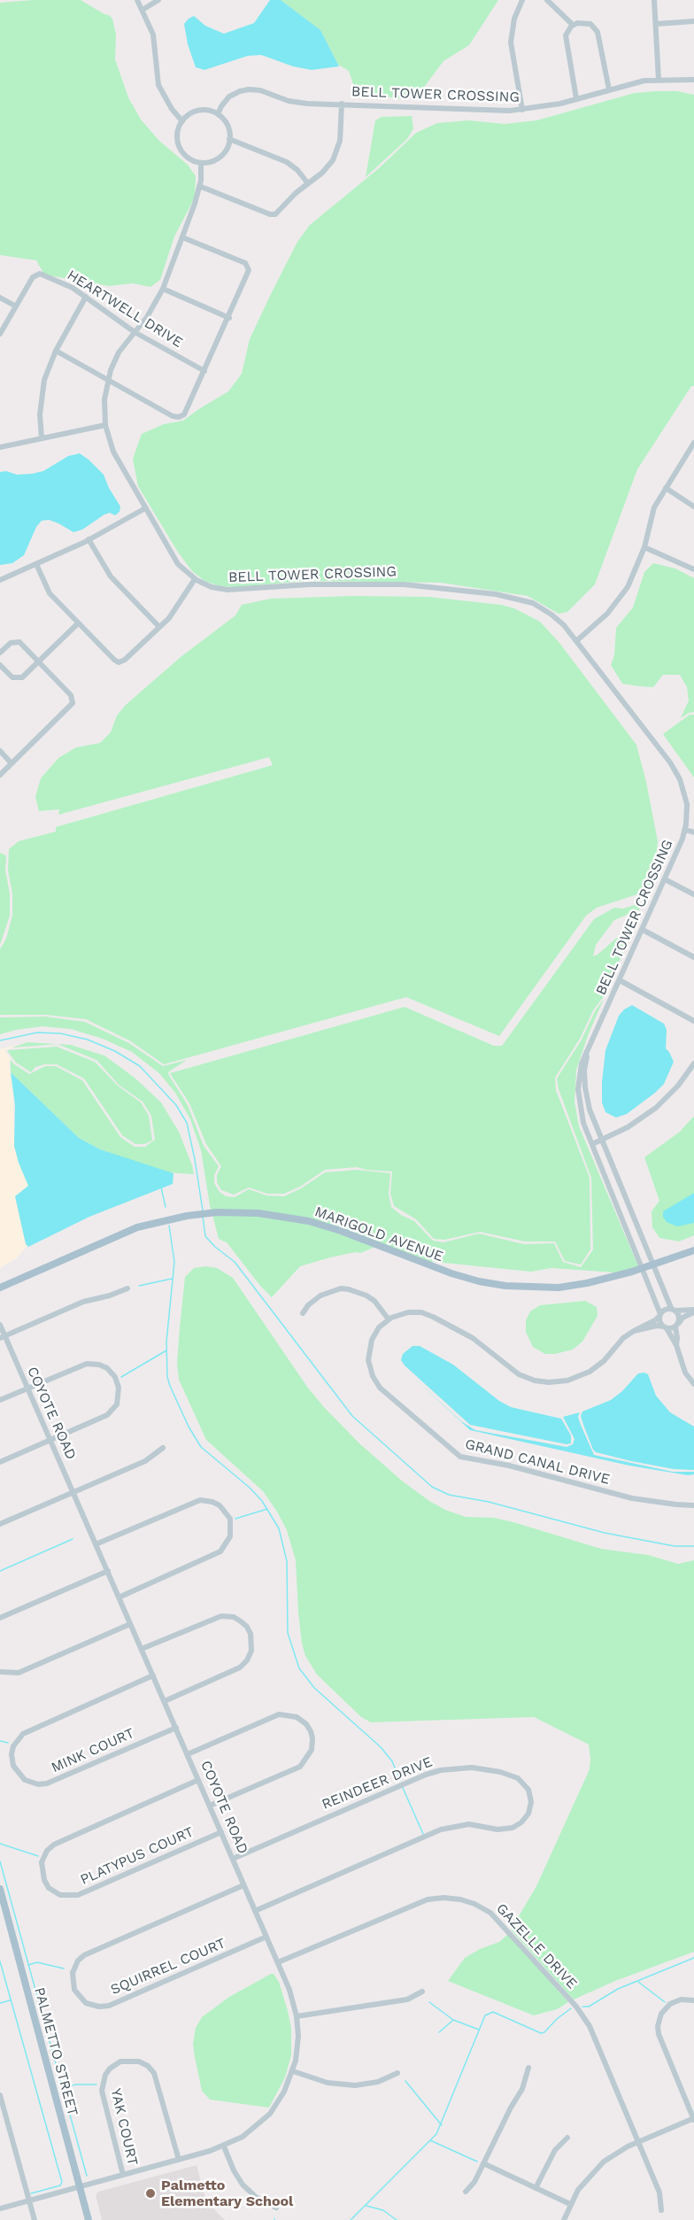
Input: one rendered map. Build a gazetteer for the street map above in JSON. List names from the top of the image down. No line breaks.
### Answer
{"streets":{"main road":["MARIGOLD AVENUE","PALMETTO STREET"],"street":["BELL TOWER CROSSING","HEARTWELL DRIVE","COYOTE ROAD","GRAND CANAL DRIVE","MINK COURT","REINDEER DRIVE","PLATYPUS COURT","GAZELLE DRIVE","SQUIRREL COURT","YAK COURT"]},"crossings":[["BELL TOWER CROSSING","HEARTWELL DRIVE"],["BELL TOWER CROSSING","MARIGOLD AVENUE"],["COYOTE ROAD","MINK COURT"],["COYOTE ROAD","REINDEER DRIVE"],["COYOTE ROAD","PLATYPUS COURT"],["COYOTE ROAD","GAZELLE DRIVE"],["COYOTE ROAD","SQUIRREL COURT"],["COYOTE ROAD","PALMETTO STREET"],["COYOTE ROAD","YAK COURT"]],"places":["Palmetto Elementary School"]}
